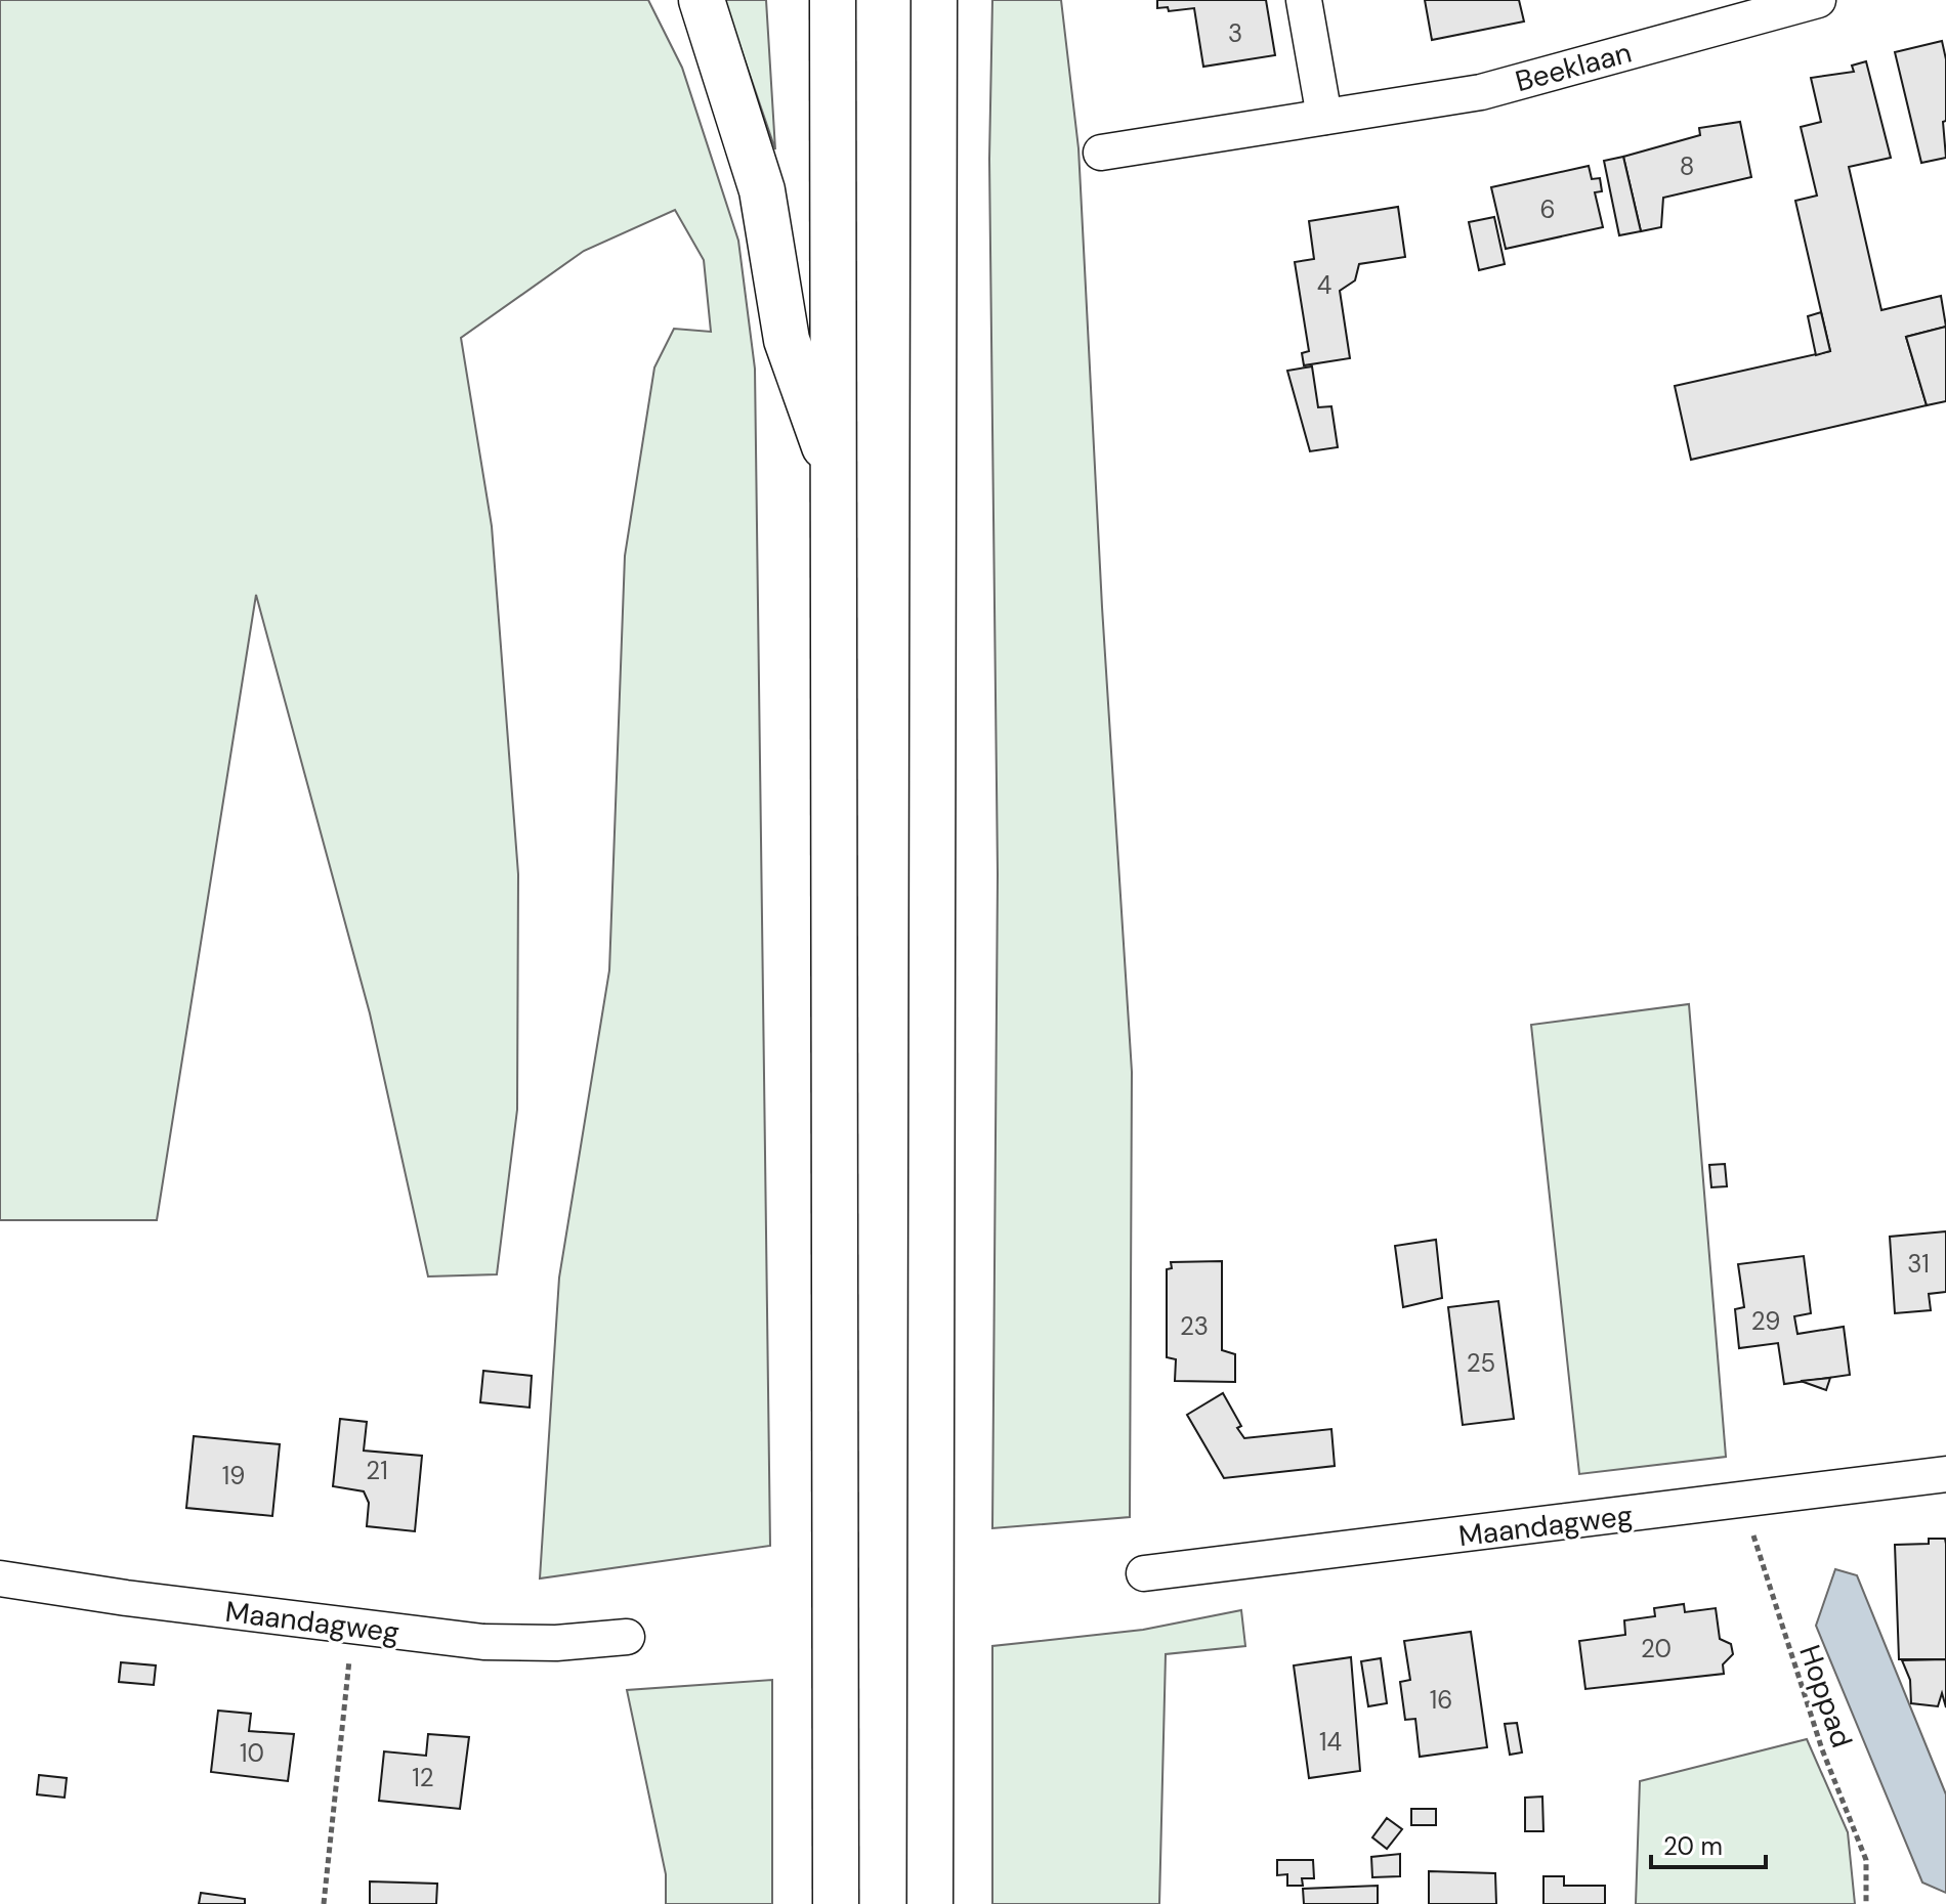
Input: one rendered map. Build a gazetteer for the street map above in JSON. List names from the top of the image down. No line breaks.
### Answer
{"streets":{"street":["Beeklaan","Maandagweg"],"path":["Hoppad"]},"crossings":[["Maandagweg","Hoppad"]],"house_numbers":["3","8","6","4","31","29","23","25","21","19","20","16","14","10","12"],"scale_bar":"20 m"}
